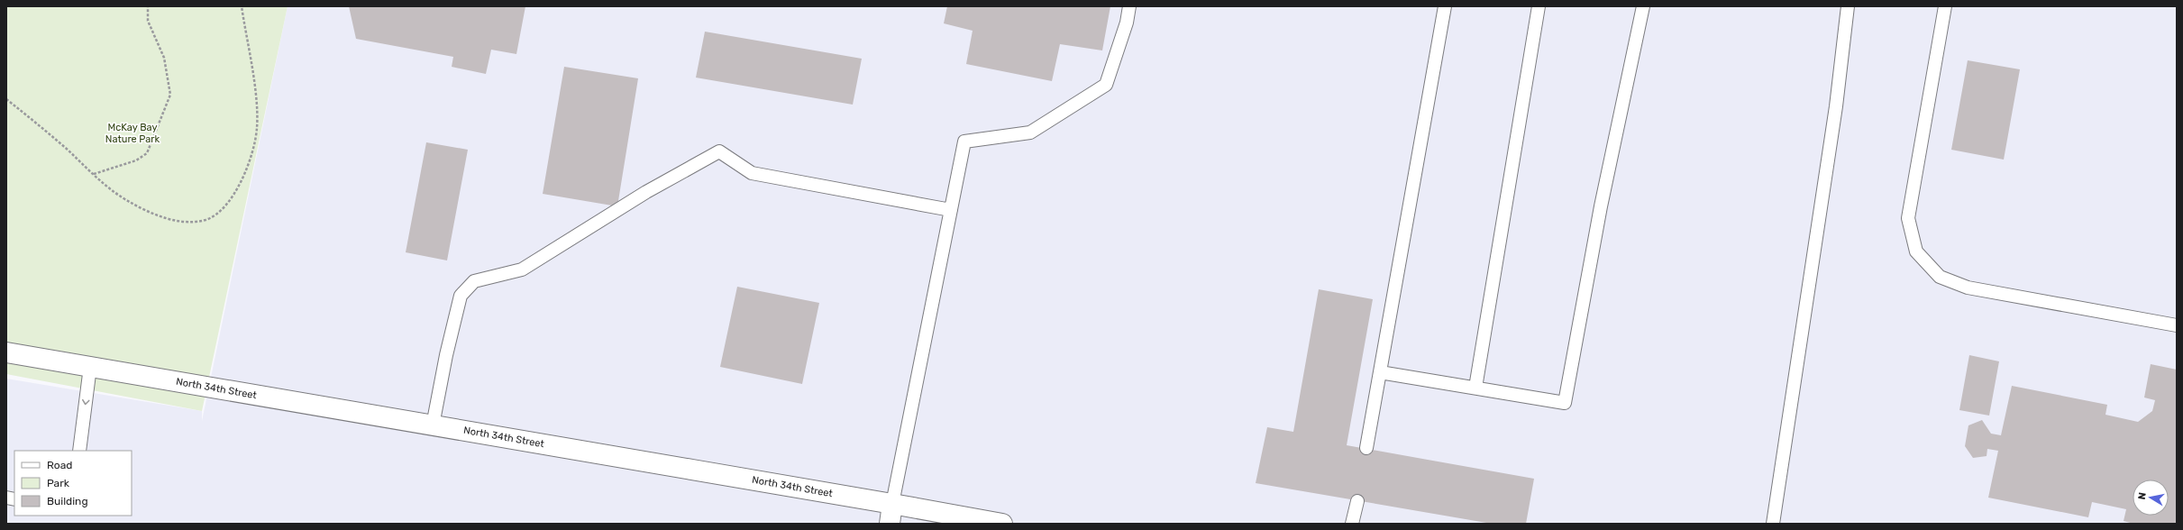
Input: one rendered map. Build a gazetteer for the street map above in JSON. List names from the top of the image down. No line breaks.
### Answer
{"streets":{"street":["North 34th Street"]},"parks":["McKay Bay Nature Park"],"legend":["Road","Park","Building"],"north":"left"}
